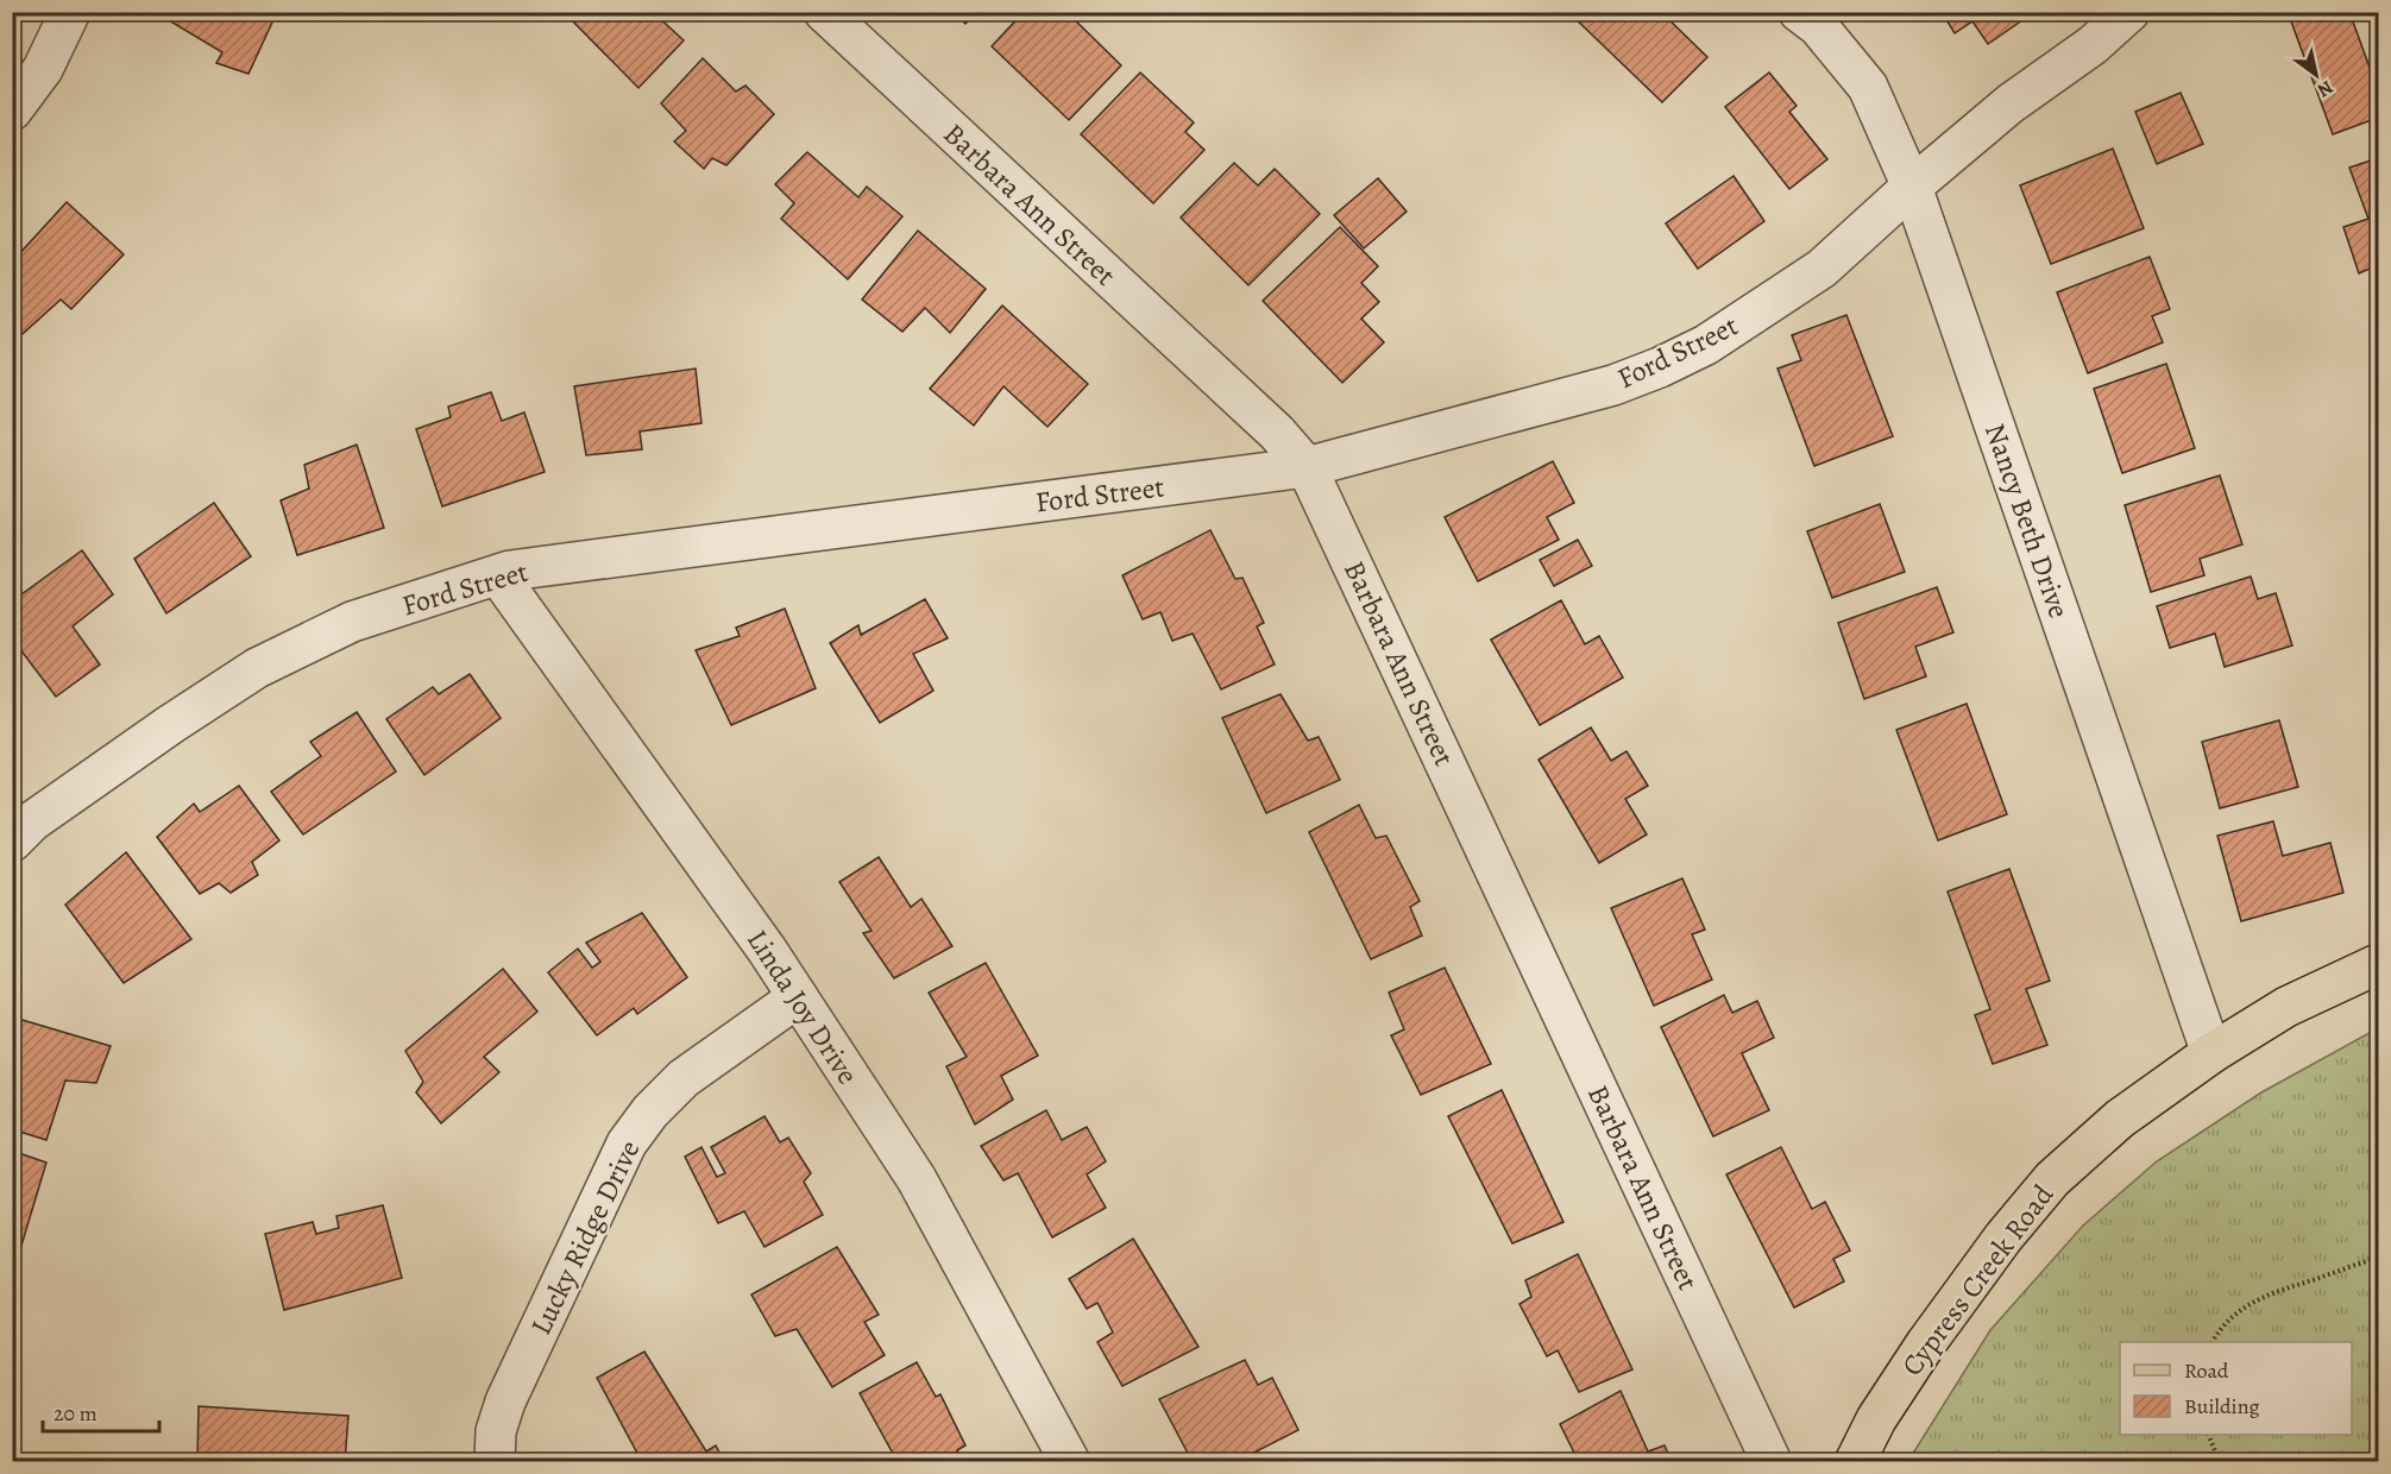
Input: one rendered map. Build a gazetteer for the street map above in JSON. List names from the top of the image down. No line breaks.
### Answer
{"streets":{"main road":["Cypress Creek Road"],"street":["Barbara Ann Street","Ford Street","Nancy Beth Drive","Linda Joy Drive","Lucky Ridge Drive"]},"crossings":[["Barbara Ann Street","Ford Street"],["Ford Street","Nancy Beth Drive"],["Ford Street","Linda Joy Drive"],["Nancy Beth Drive","Cypress Creek Road"],["Linda Joy Drive","Lucky Ridge Drive"]],"legend":["Road","Building"],"scale_bar":"20 m","north":"bottom right"}
